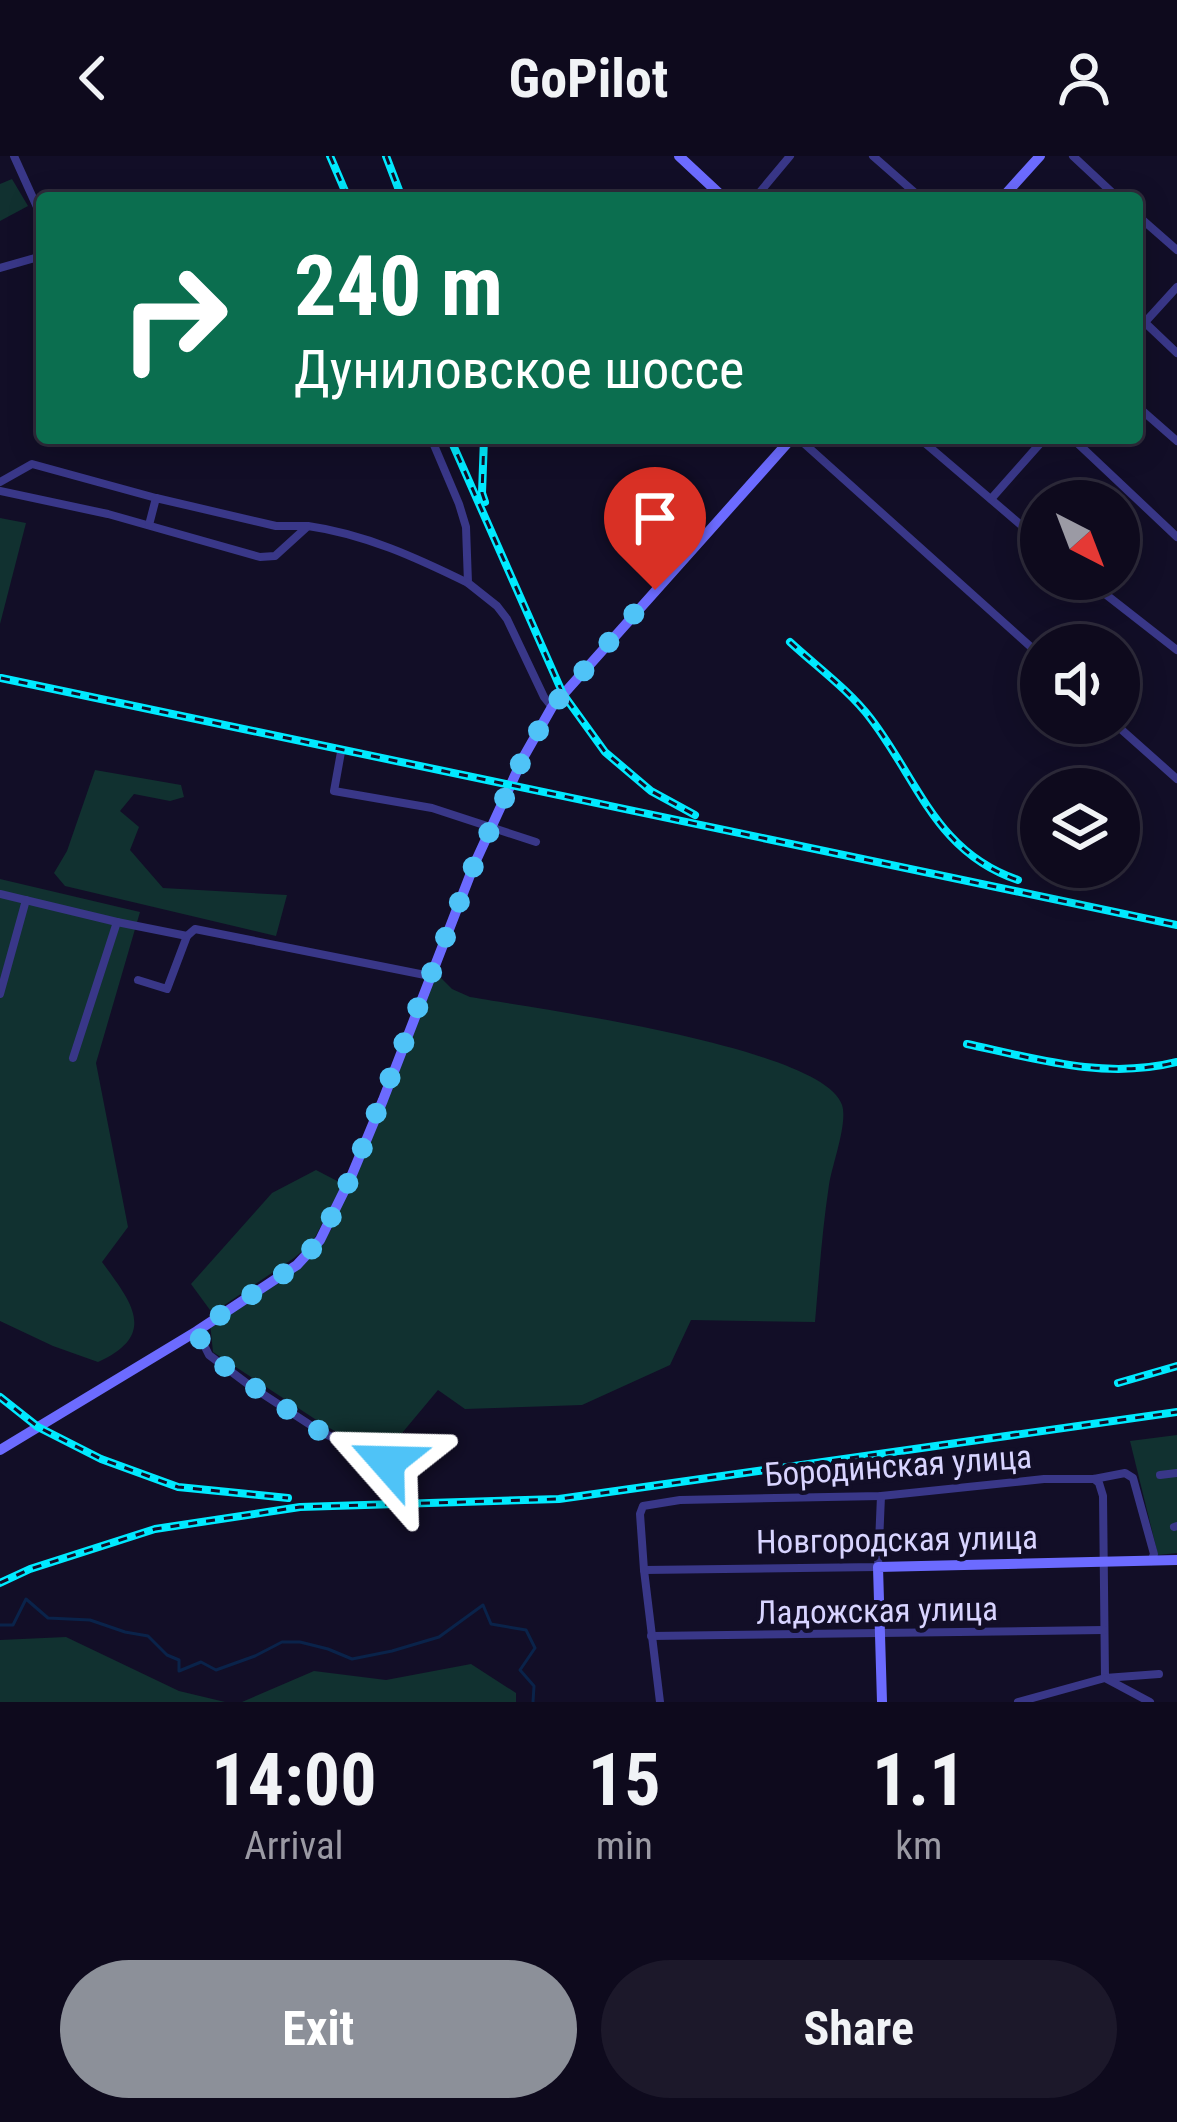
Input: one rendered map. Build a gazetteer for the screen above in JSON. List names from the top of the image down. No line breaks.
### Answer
{"streets":{"street":["Бородинская улица","Новгородская улица","Ладожская улица"]},"crossings":[["Бородинская улица","Новгородская улица"]],"north":"bottom right","page":{"header":"GoPilot","turn":["240 m","Дуниловское шоссе"],"eta":["14:00","Arrival","15","min","1.1","km"],"buttons":["Exit","Share"]}}
